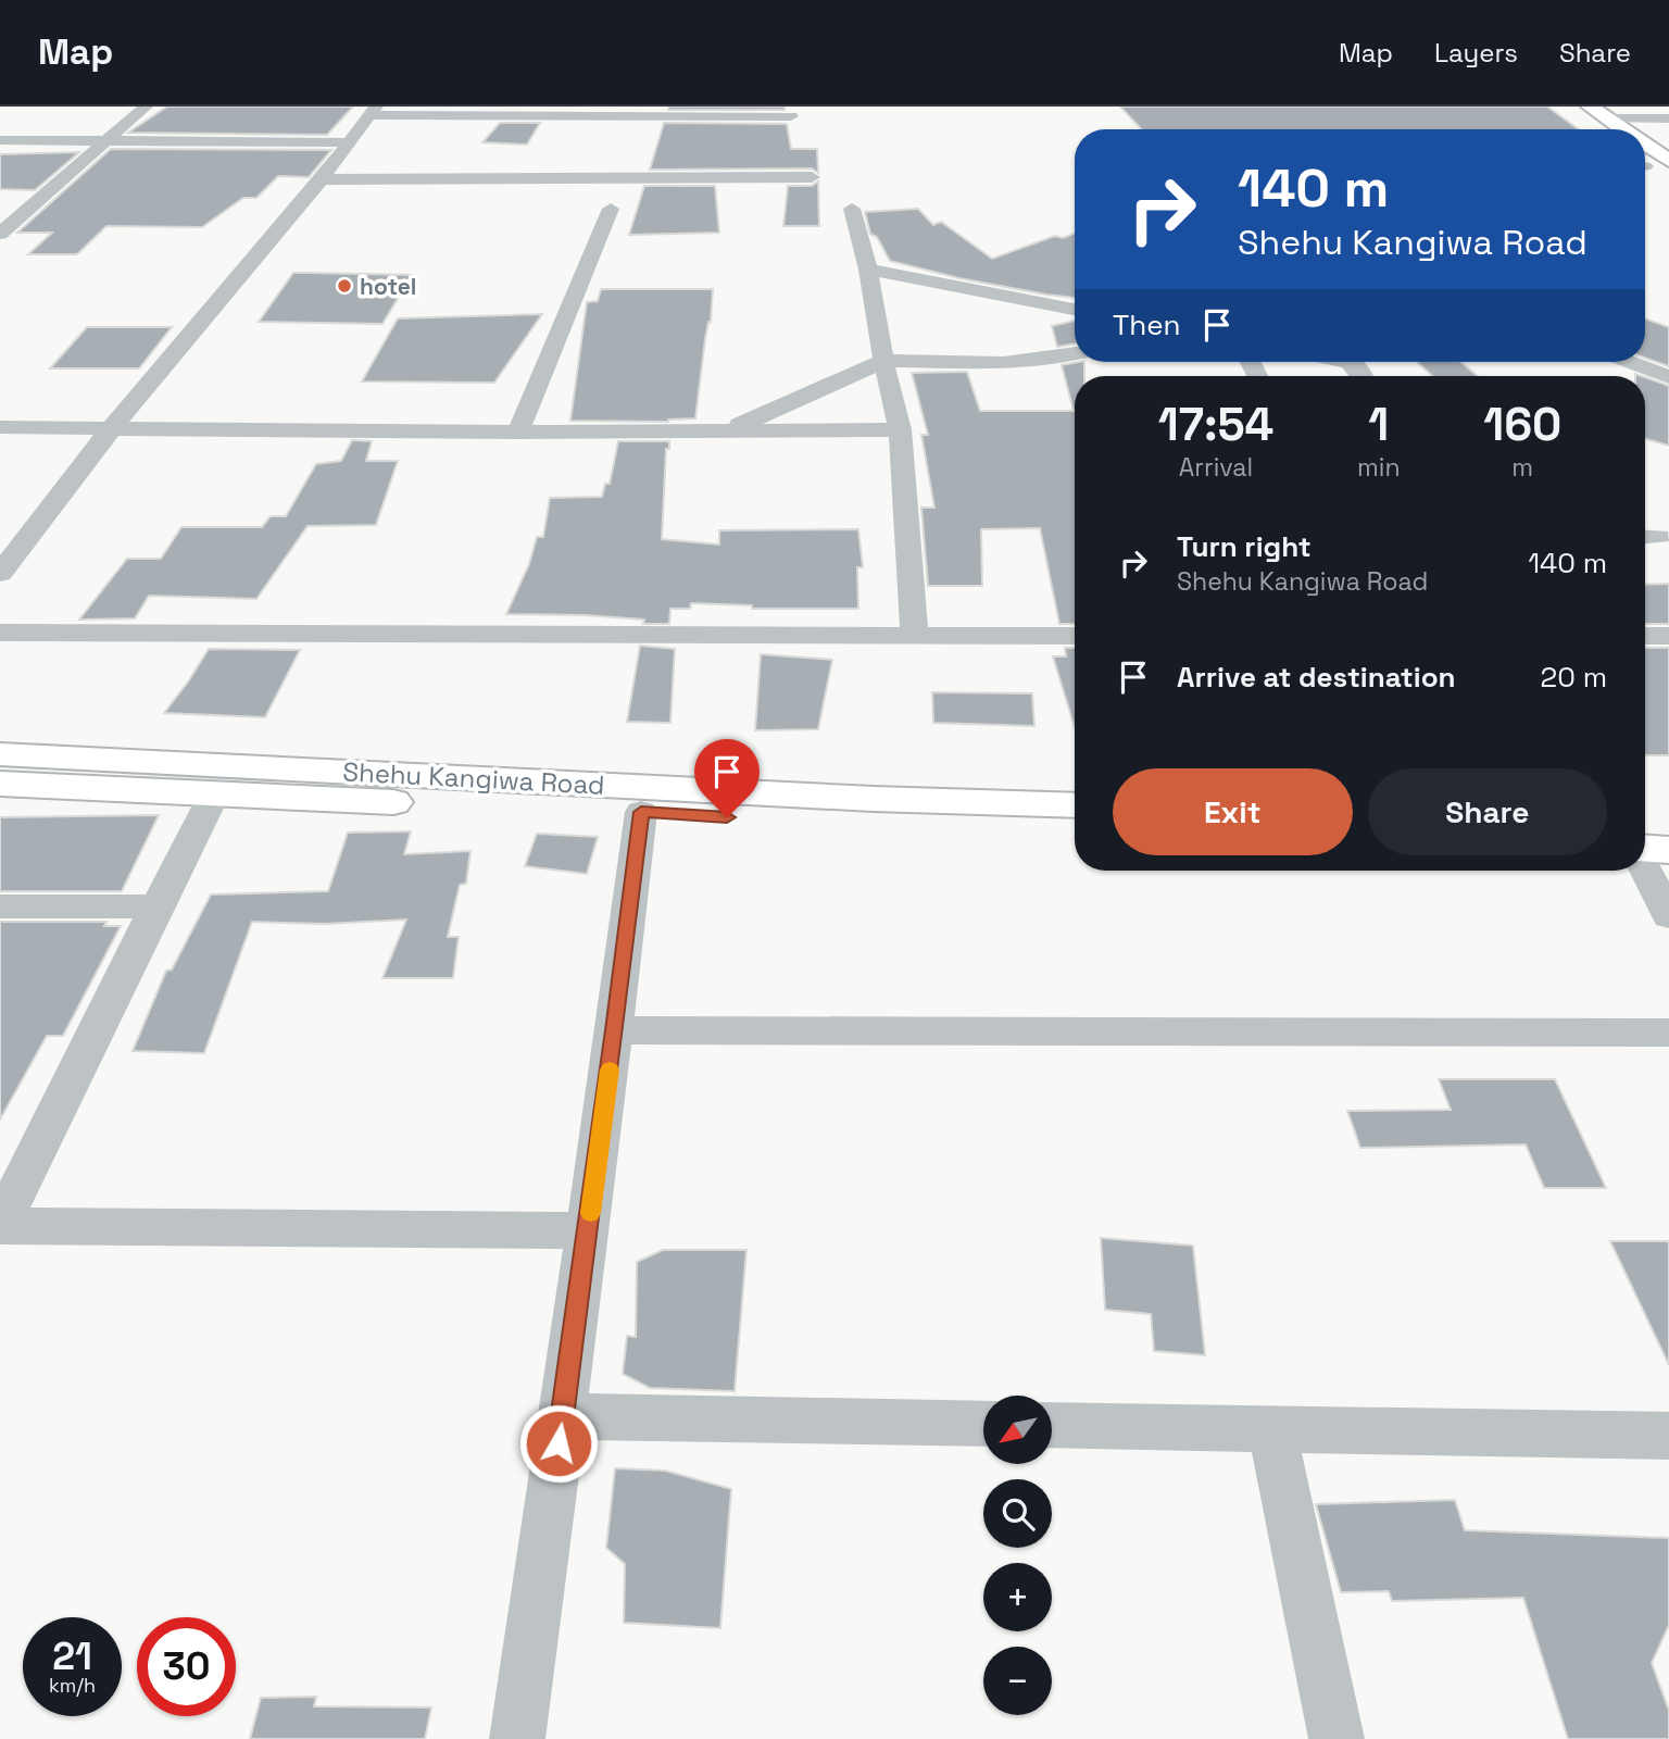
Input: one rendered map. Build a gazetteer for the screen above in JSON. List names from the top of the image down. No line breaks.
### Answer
{"streets":{"main road":["Shehu Kangiwa Road"]},"places":["hotel"],"north":"bottom left","page":{"header":"Map","nav":["Map","Layers","Share"],"turn":["140 m","Shehu Kangiwa Road"],"then":"Then","eta":["17:54","Arrival","1","min","160","m"],"list":[{"name":"Turn right","note":"Shehu Kangiwa Road","value":"140 m"},{"name":"Arrive at destination","value":"20 m"}],"buttons":["Exit","Share"],"map_buttons":["+","−"],"speed":"21 km/h","limit":"30"}}
